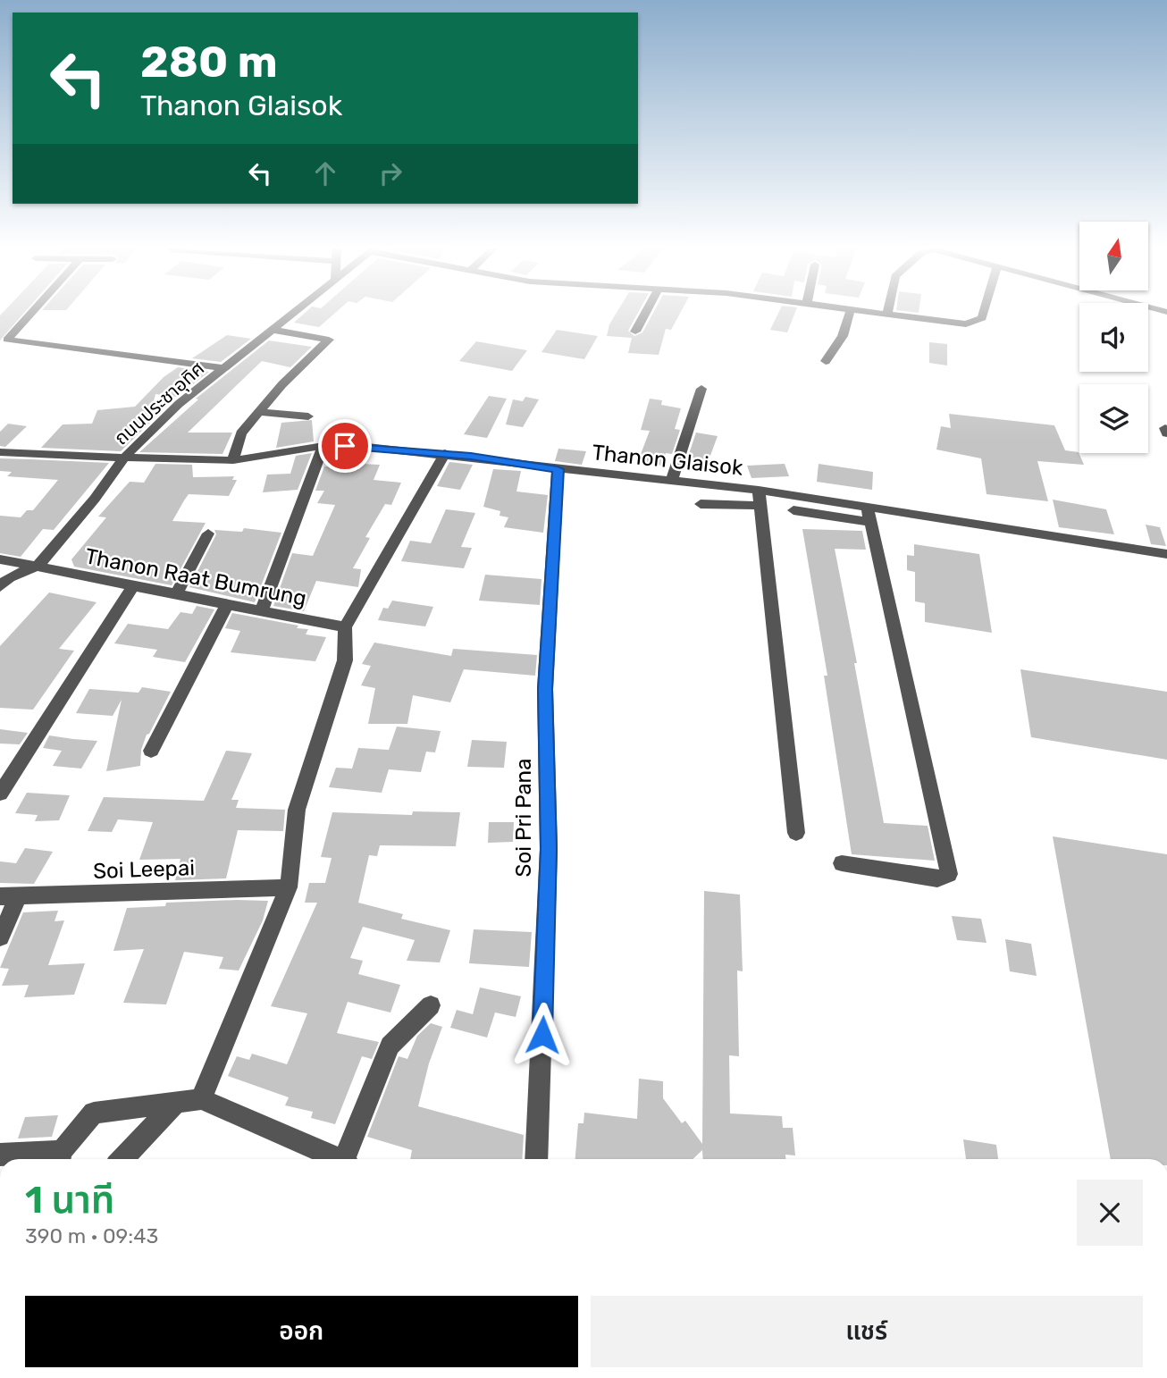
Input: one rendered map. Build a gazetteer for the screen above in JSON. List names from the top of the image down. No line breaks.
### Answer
{"streets":{"street":["ถนนประชาอุทิศ","Thanon Glaisok","Thanon Raat Bumrung","Soi Pri Pana","Soi Leepai"]},"crossings":[["ถนนประชาอุทิศ","Thanon Glaisok"],["ถนนประชาอุทิศ","Thanon Raat Bumrung"],["Thanon Glaisok","Soi Pri Pana"]],"north":"top","page":{"turn":["280 m","Thanon Glaisok"],"heading":["1 นาที","390 m · 09:43"],"buttons":["ออก","แชร์"]}}
